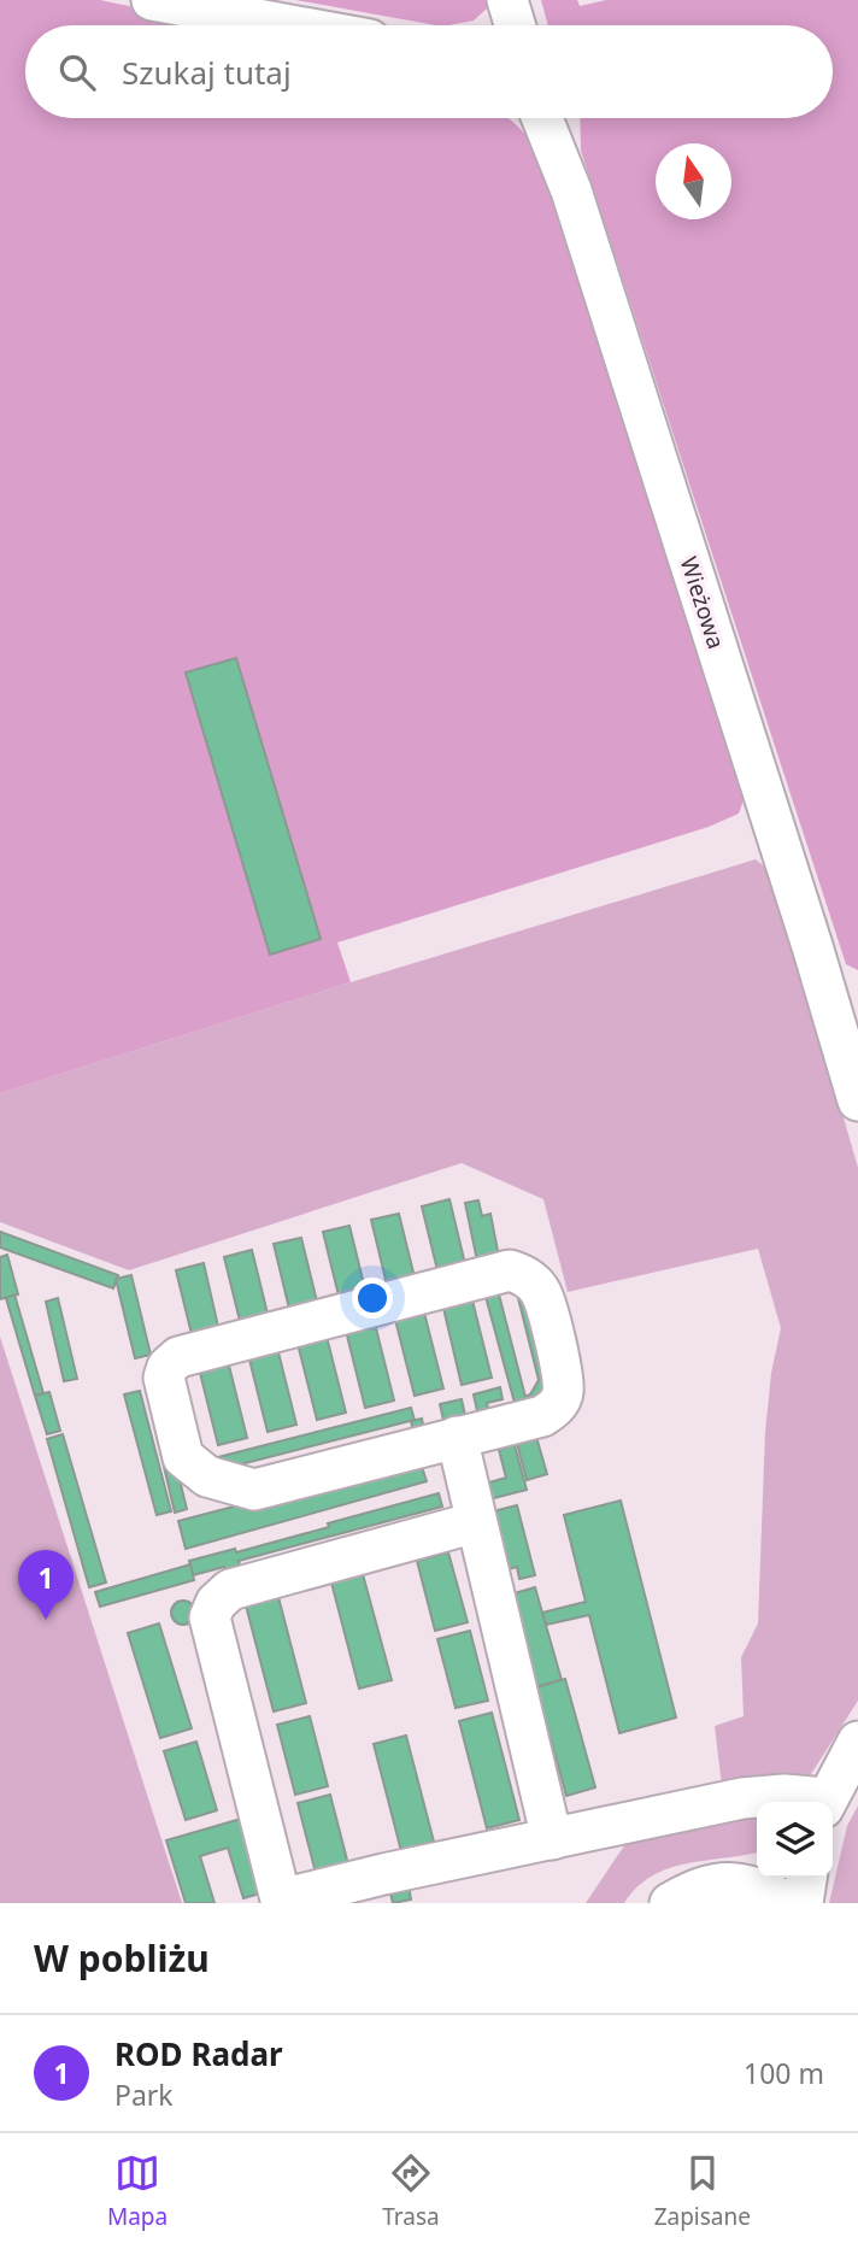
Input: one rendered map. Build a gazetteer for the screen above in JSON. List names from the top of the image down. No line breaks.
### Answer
{"streets":{"lane":["Wieżowa"]},"north":"top","page":{"search":"Szukaj tutaj","pins":"1","heading":"W pobliżu","list":[{"mark":"1","name":"ROD Radar","note":"Park","value":"100 m"}],"nav":["Mapa","Trasa","Zapisane"]}}
